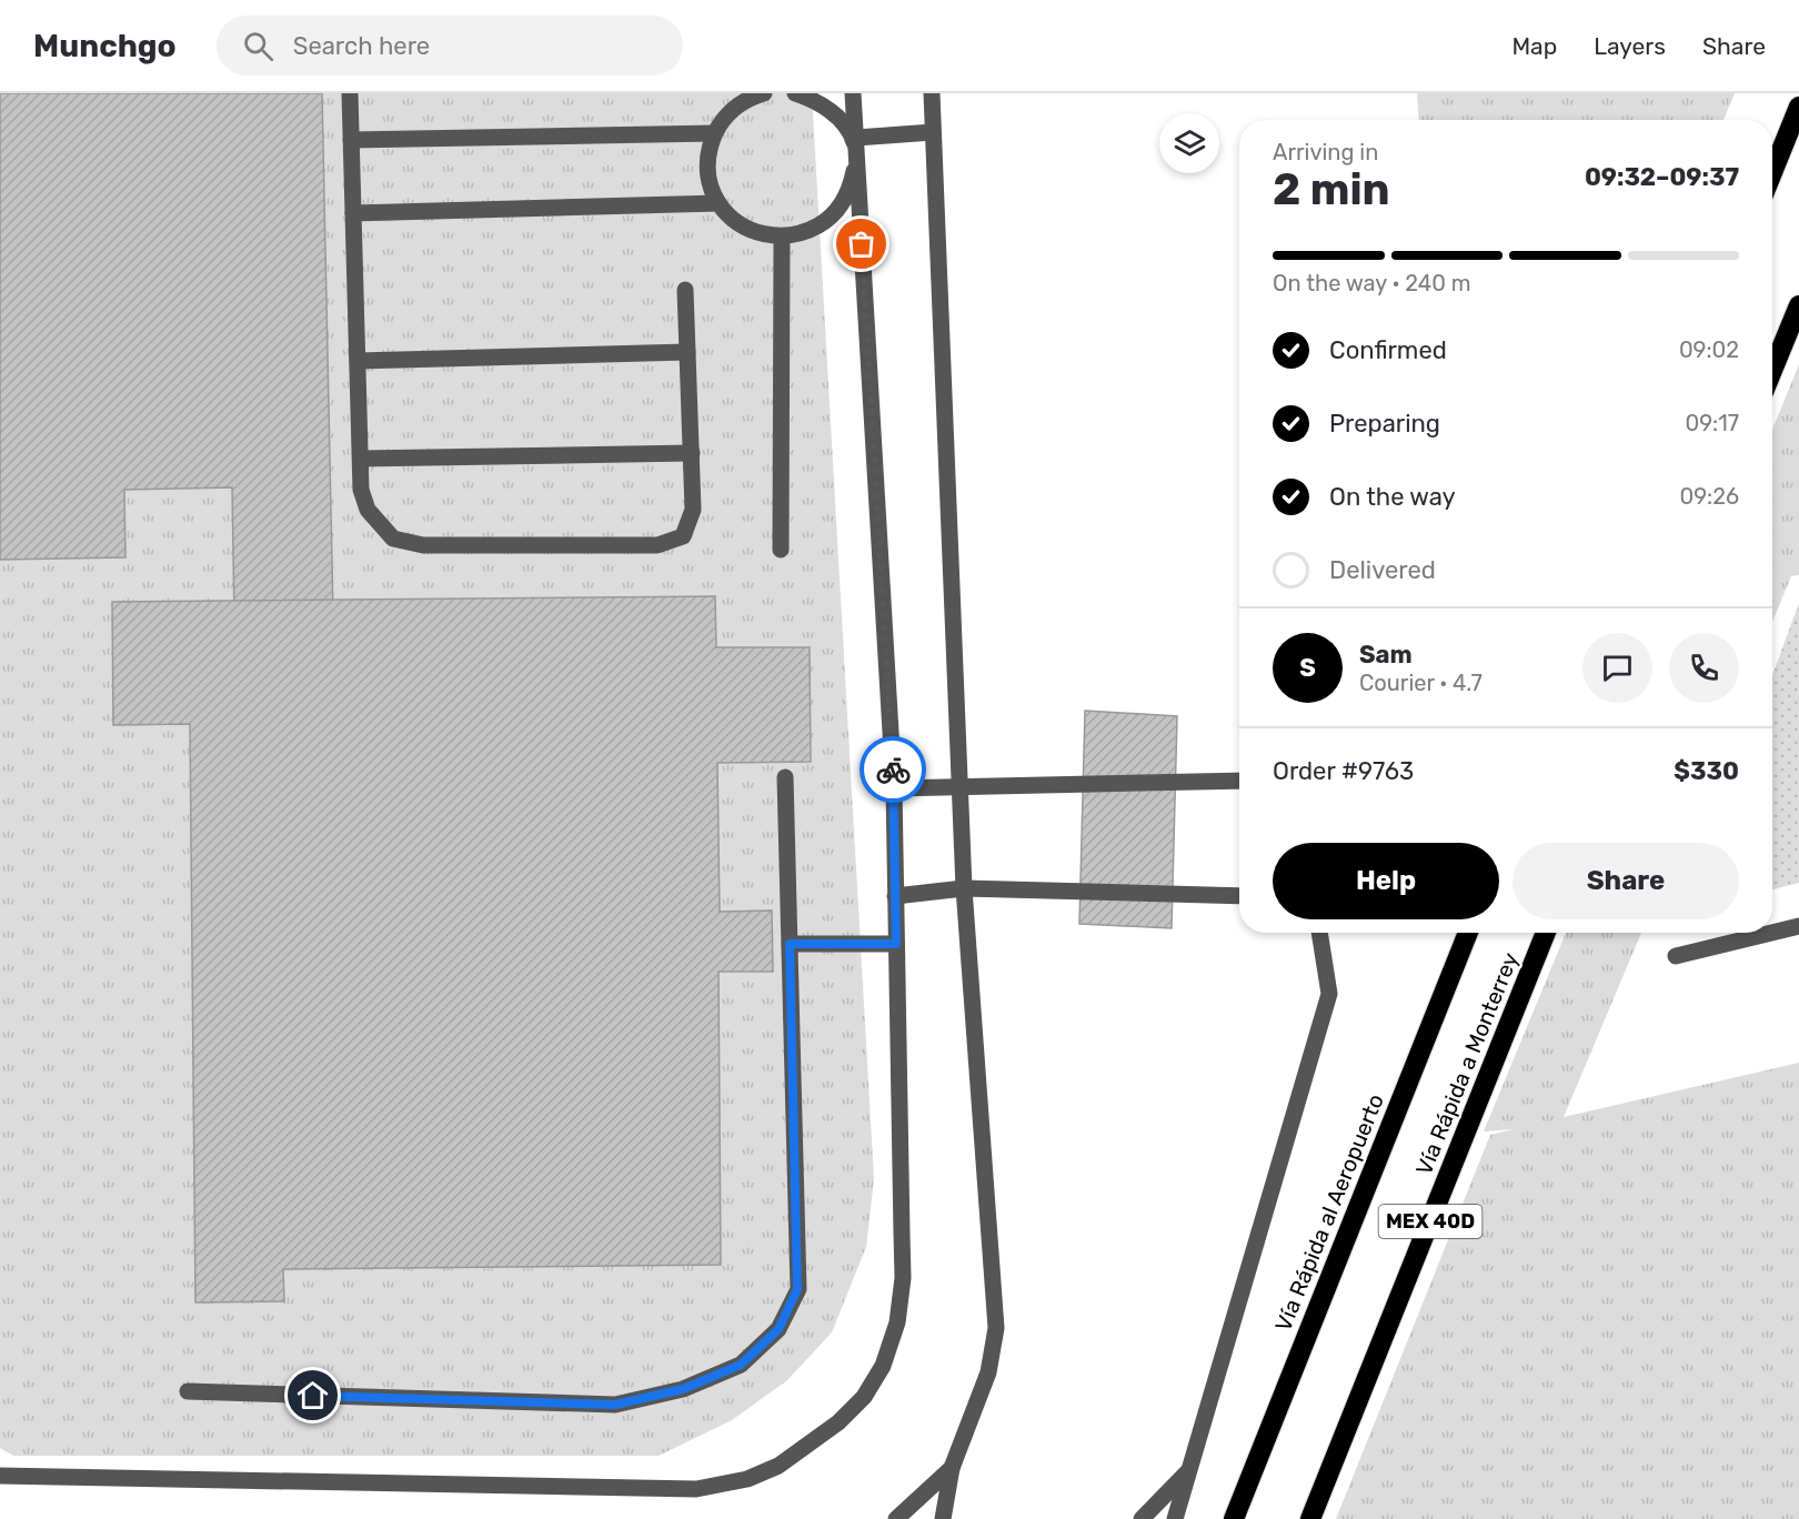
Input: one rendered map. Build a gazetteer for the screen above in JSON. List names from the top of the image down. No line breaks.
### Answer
{"streets":{"highway":["Vía Rápida a Monterrey","Vía Rápida al Aeropuerto","MEX 40D"]},"page":{"header":"Munchgo","search":"Search here","nav":["Map","Layers","Share"],"heading":["2 min","Arriving in","09:32–09:37"],"panel":["Sam","Courier · 4.7","Order #9763","$330"],"bar":"On the way · 240 m","list":[["Confirmed","09:02"],["Preparing","09:17"],["On the way","09:26"],"Delivered"],"round":"S","buttons":["Help","Share"]}}
